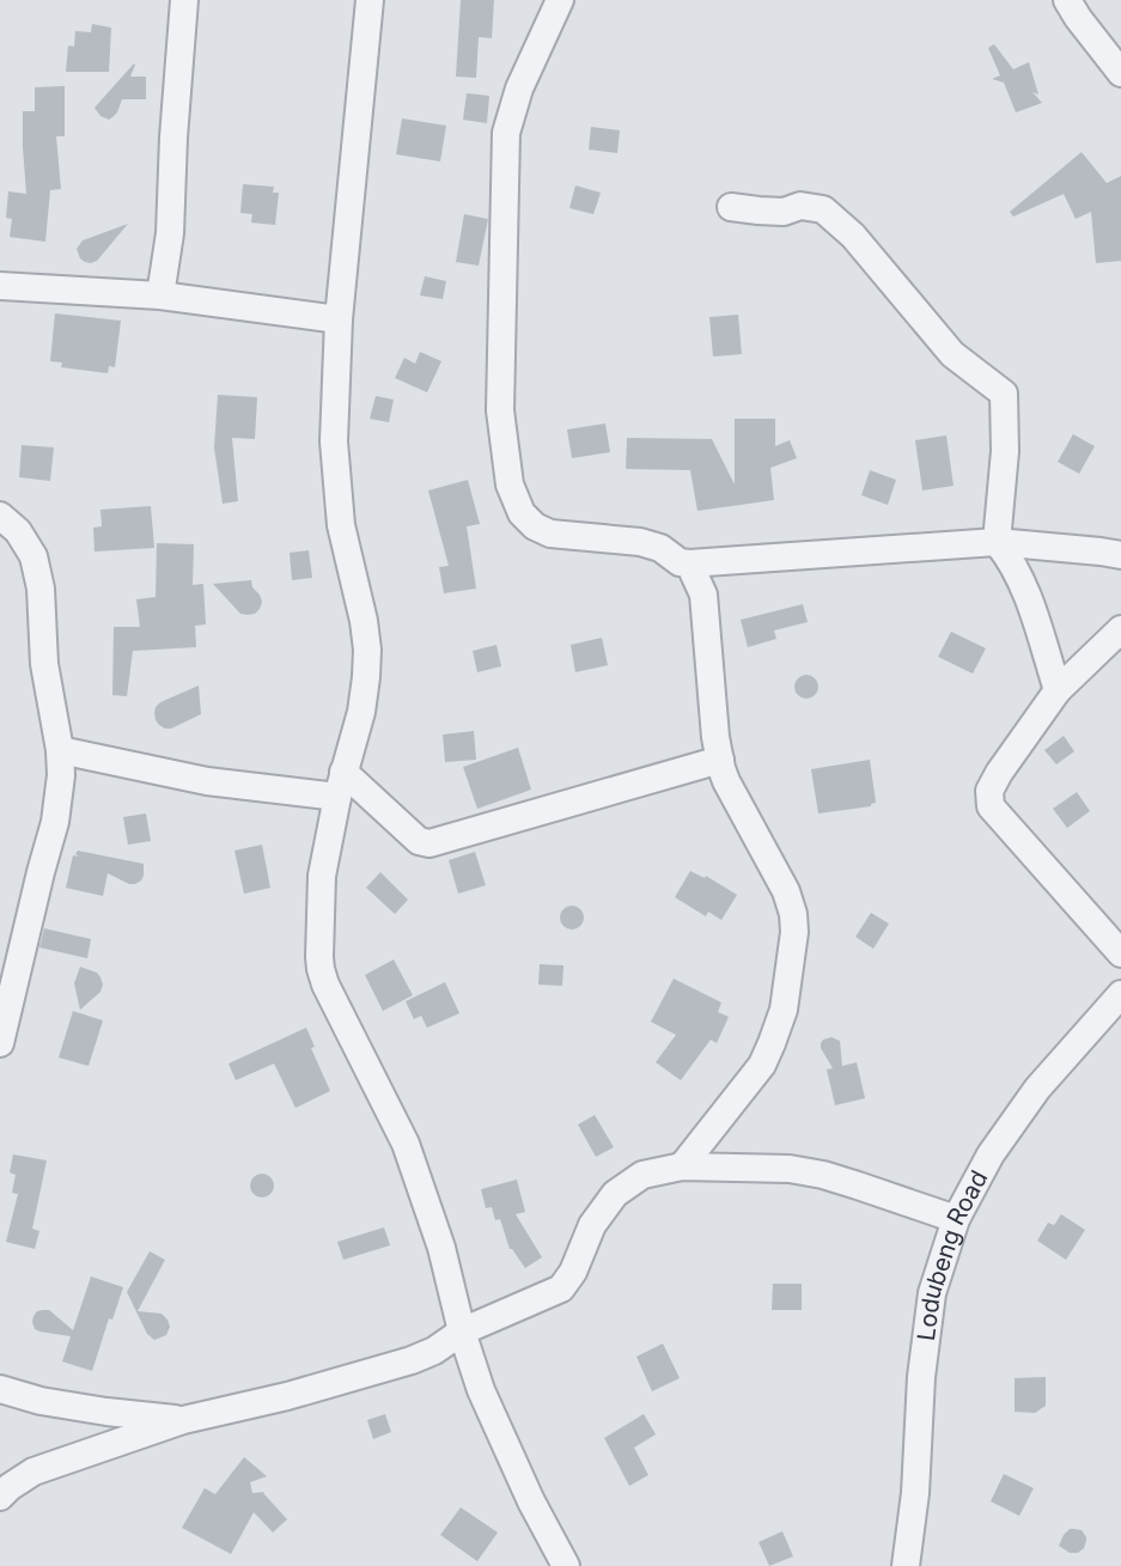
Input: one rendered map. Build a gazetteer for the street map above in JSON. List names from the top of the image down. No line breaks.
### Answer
{"streets":{"street":["Lodubeng Road"]}}
